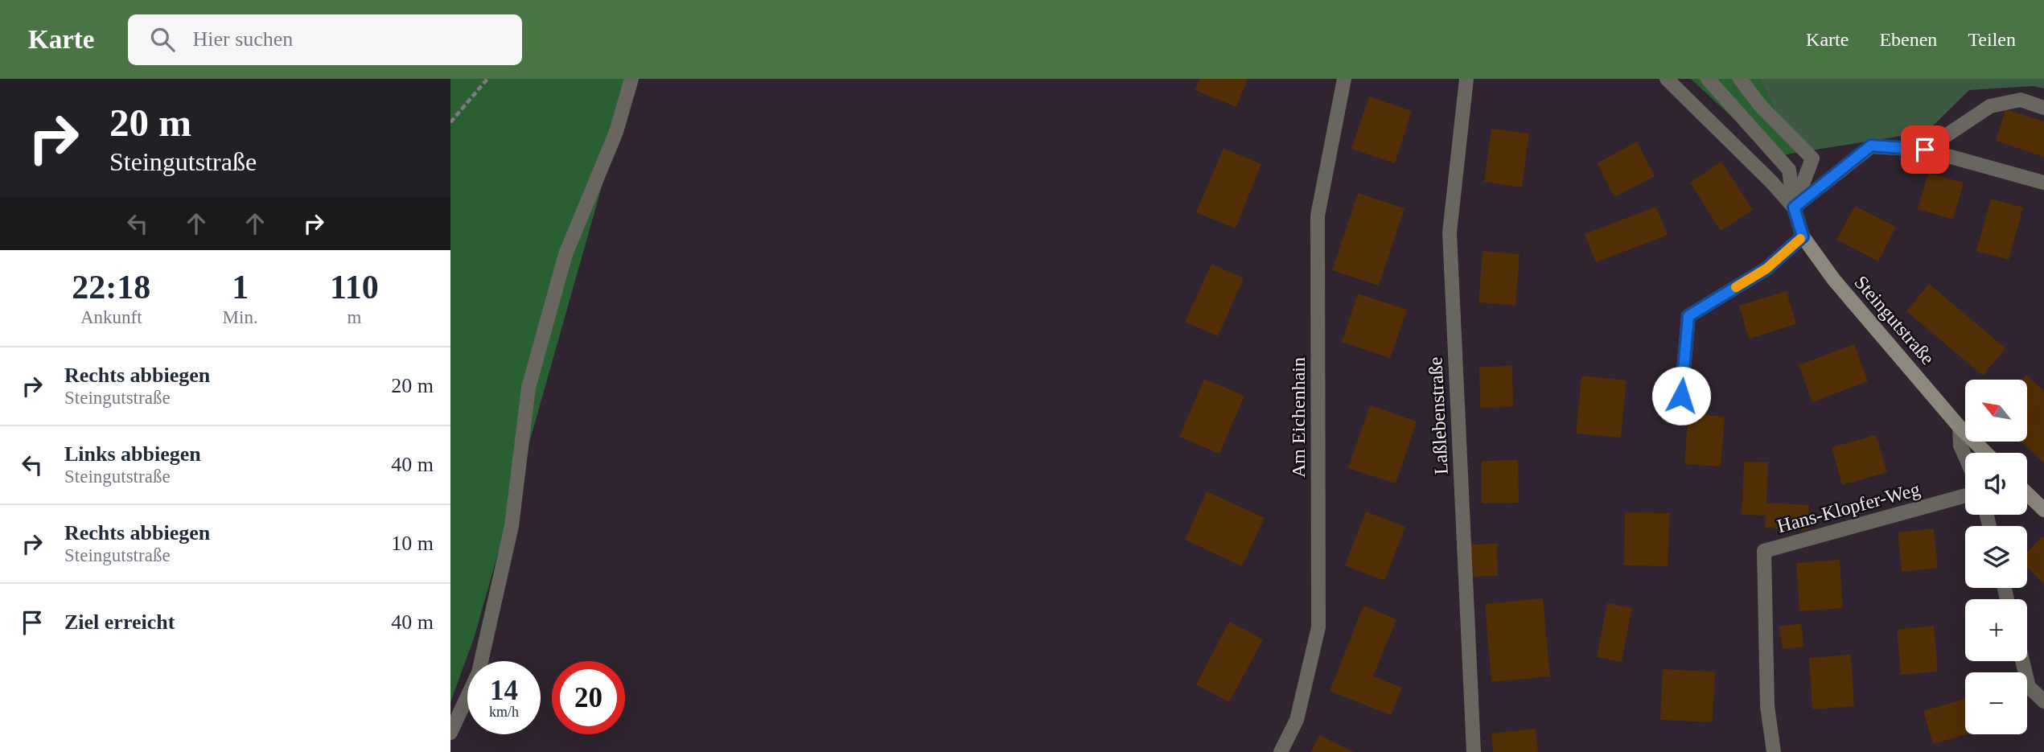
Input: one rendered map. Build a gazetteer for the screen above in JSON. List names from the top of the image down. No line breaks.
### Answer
{"streets":{"street":["Steingutstraße","Laßlebenstraße","Am Eichenhain","Hans-Klopfer-Weg"]},"north":"top left","page":{"header":"Karte","search":"Hier suchen","nav":["Karte","Ebenen","Teilen"],"turn":["20 m","Steingutstraße"],"eta":["22:18","Ankunft","1","Min.","110","m"],"list":[{"name":"Rechts abbiegen","note":"Steingutstraße","value":"20 m"},{"name":"Links abbiegen","note":"Steingutstraße","value":"40 m"},{"name":"Rechts abbiegen","note":"Steingutstraße","value":"10 m"},{"name":"Ziel erreicht","value":"40 m"}],"map_buttons":["+","−"],"speed":"14 km/h","limit":"20"}}
